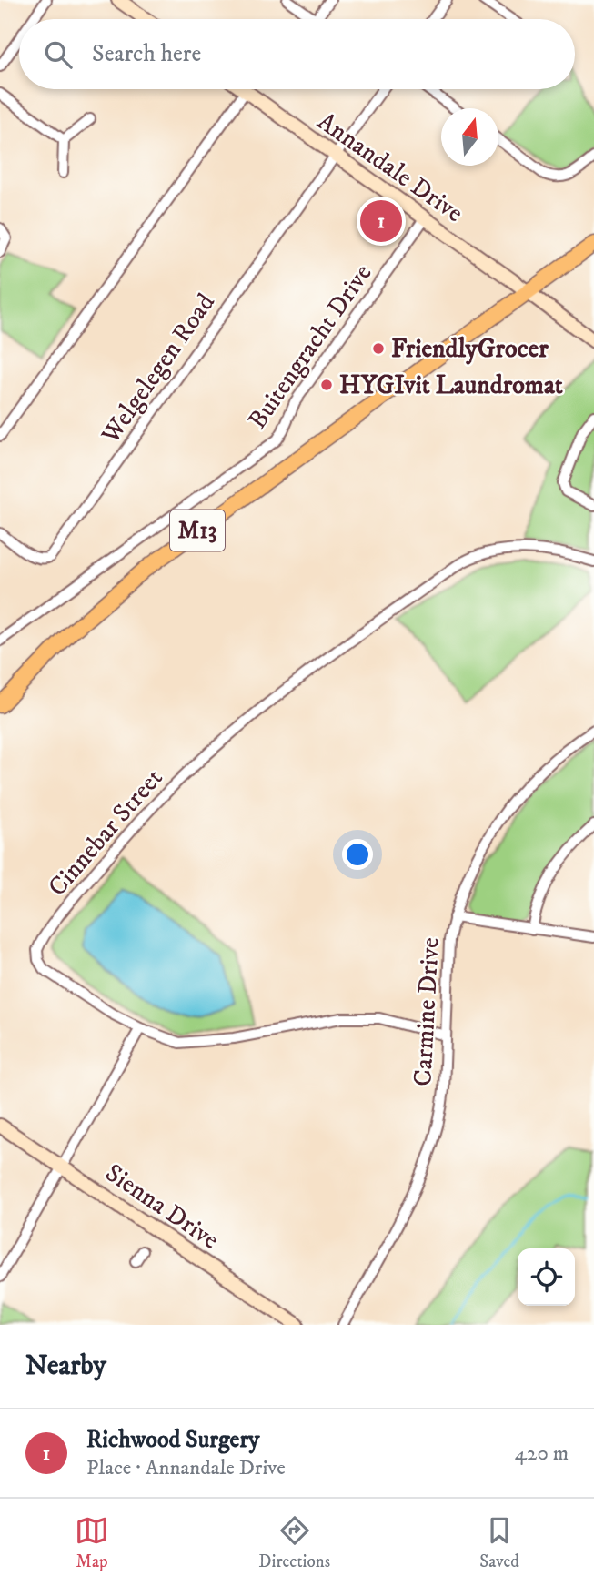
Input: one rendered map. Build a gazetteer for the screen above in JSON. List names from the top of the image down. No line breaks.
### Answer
{"streets":{"main road":["M13"],"street":["Annandale Drive","Buitengracht Drive","Welgelegen Road","Cinnebar Street","Carmine Drive","Sienna Drive"]},"crossings":[["Annandale Drive","Buitengracht Drive"],["Annandale Drive","Welgelegen Road"],["Annandale Drive","M13"],["Cinnebar Street","Carmine Drive"]],"places":["FriendlyGrocer","HYGIvit Laundromat"],"north":"top","page":{"search":"Search here","pins":"1","heading":"Nearby","list":[{"mark":"1","name":"Richwood Surgery","note":"Place · Annandale Drive","value":"420 m"}],"nav":["Map","Directions","Saved"]}}
